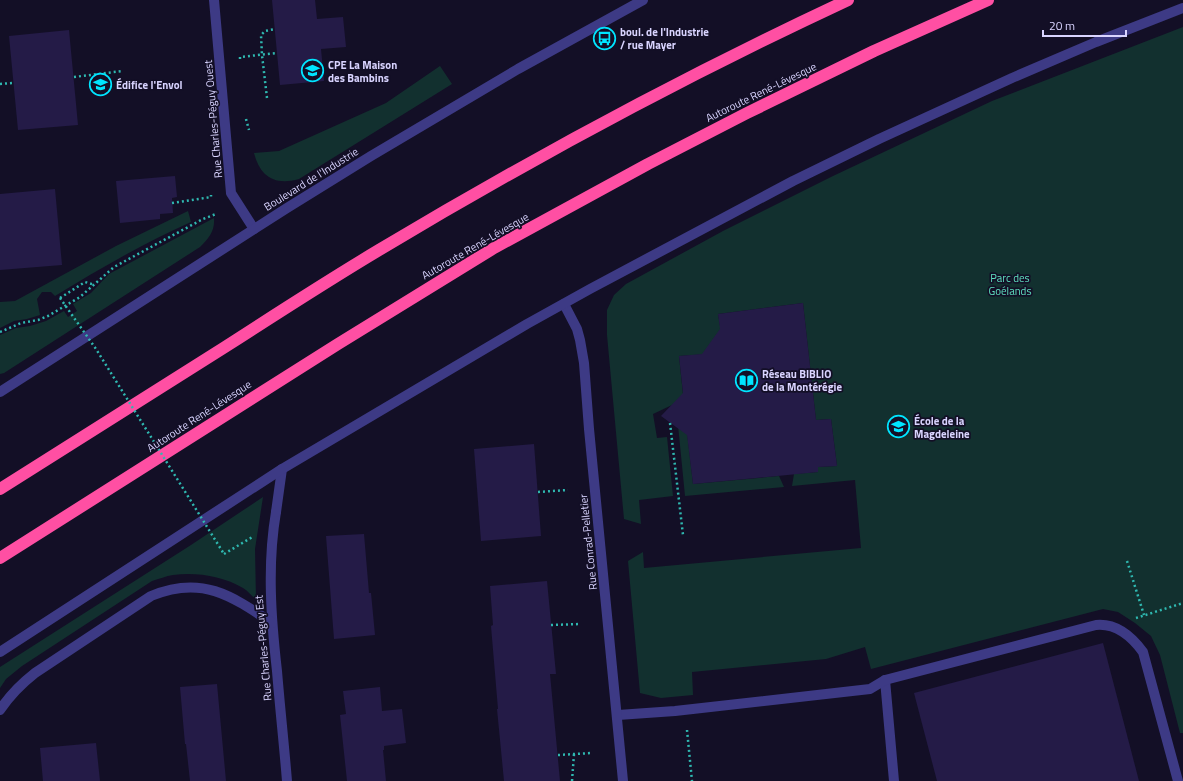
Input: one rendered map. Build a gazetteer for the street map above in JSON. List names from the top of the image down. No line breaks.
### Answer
{"streets":{"highway":["Autoroute René-Lévesque"],"street":["Rue Charles-Péguy Ouest","Boulevard de l'Industrie","Rue Conrad-Pelletier","Rue Charles-Péguy Est"]},"crossings":[["Rue Charles-Péguy Ouest","Boulevard de l'Industrie"]],"parks":["Parc des Goélands"],"places":{"bus stop":["boul. de l'Industrie / rue Mayer"],"school or university":["CPE La Maison des Bambins","Édifice l'Envol","École de la Magdeleine"],"library":["Réseau BIBLIO de la Montérégie"]},"scale_bar":"20 m"}
